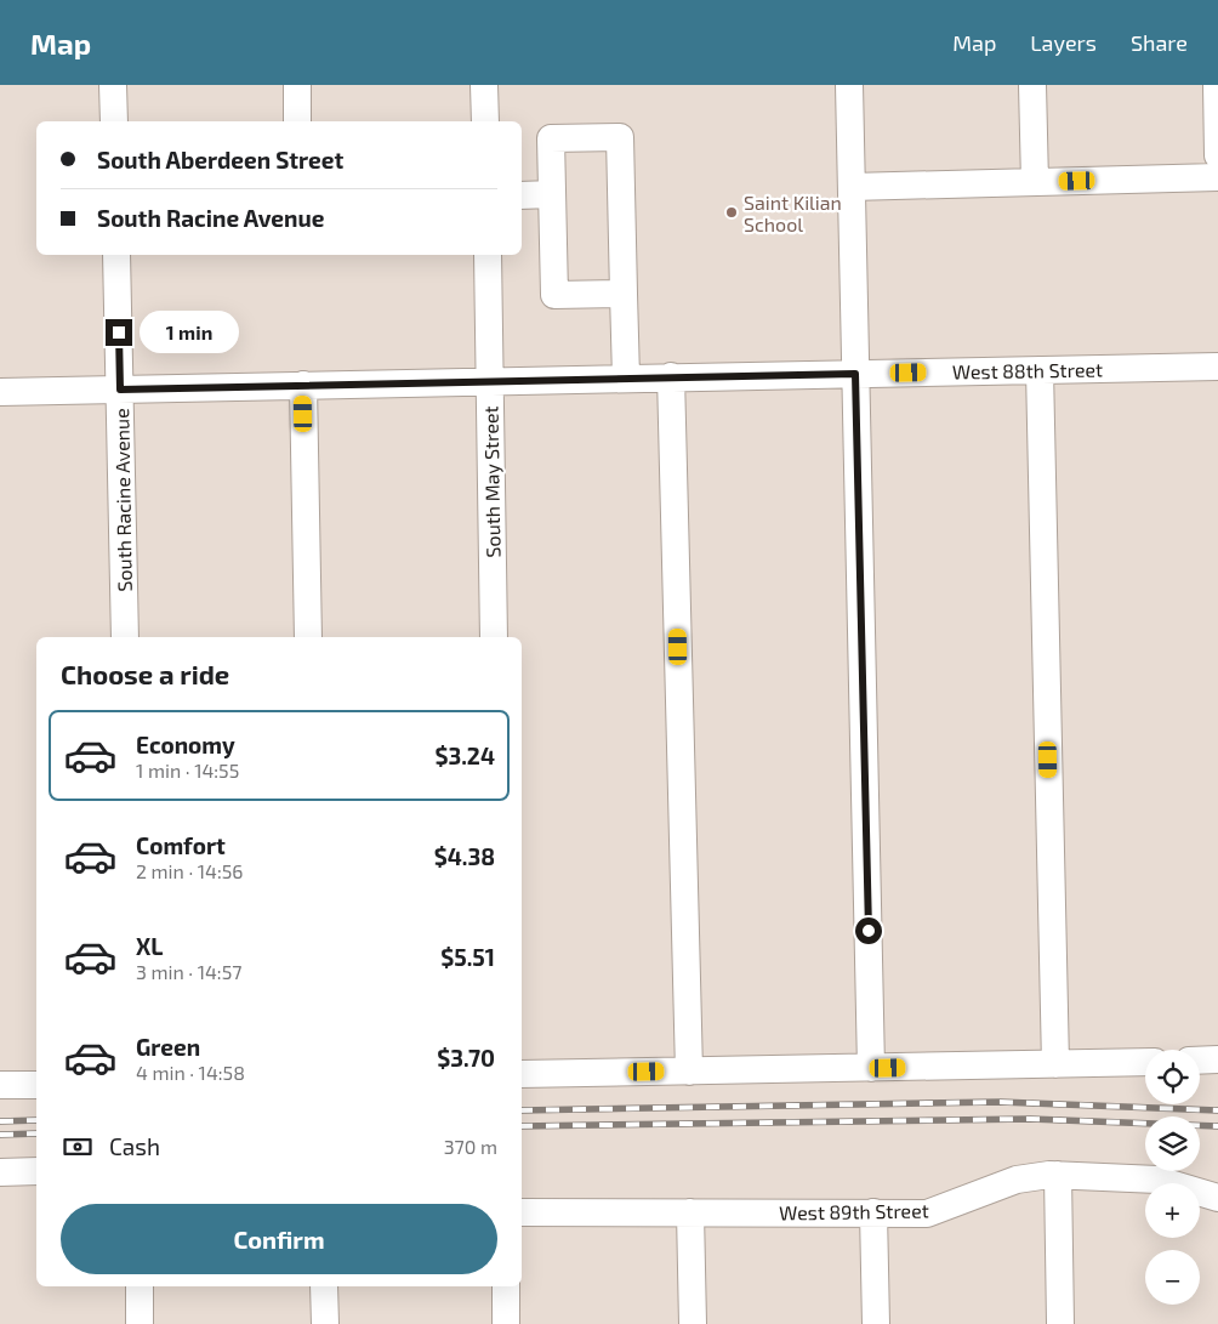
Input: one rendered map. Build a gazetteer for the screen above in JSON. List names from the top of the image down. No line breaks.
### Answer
{"streets":{"street":["West 88th Street","South May Street","South Racine Avenue","West 89th Street"]},"crossings":[["West 88th Street","South May Street"],["West 88th Street","South Racine Avenue"]],"places":["Saint Kilian School"],"page":{"header":"Map","nav":["Map","Layers","Share"],"banner":["South Aberdeen Street","South Racine Avenue"],"bubble":"1 min","heading":"Choose a ride","list":[{"name":"Economy","note":"1 min · 14:55","value":"$3.24"},{"name":"Comfort","note":"2 min · 14:56","value":"$4.38"},{"name":"XL","note":"3 min · 14:57","value":"$5.51"},{"name":"Green","note":"4 min · 14:58","value":"$3.70"}],"map_buttons":["+","−"],"pay":["Cash","370 m"],"buttons":"Confirm"}}
